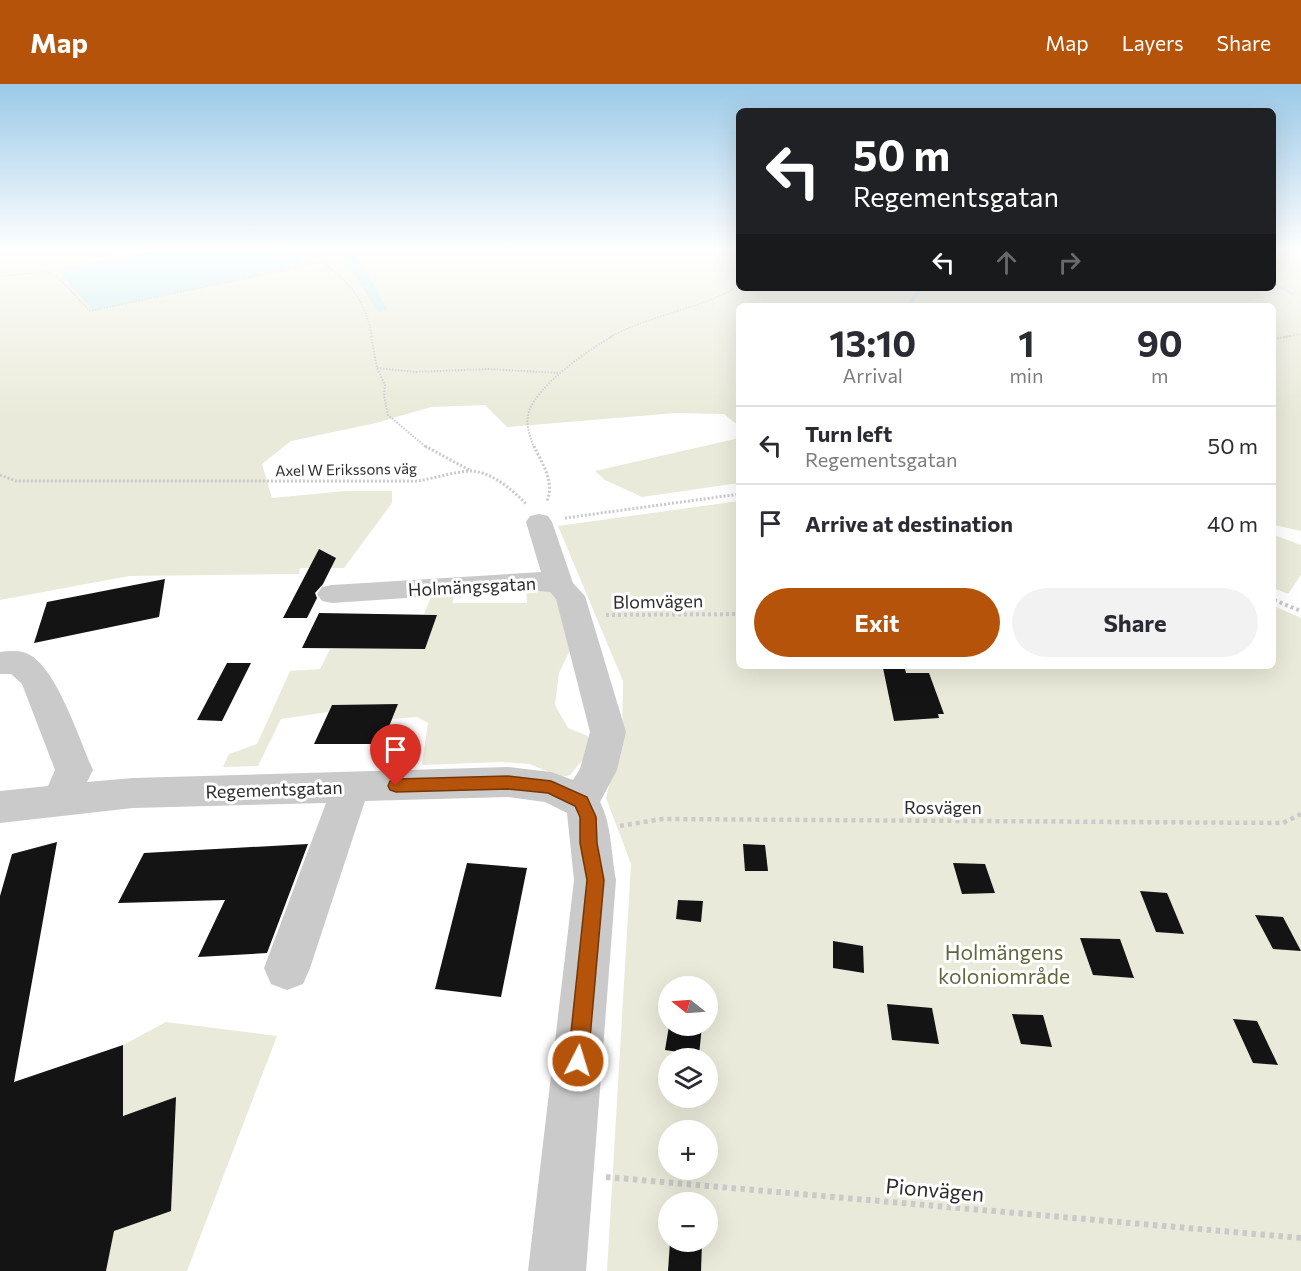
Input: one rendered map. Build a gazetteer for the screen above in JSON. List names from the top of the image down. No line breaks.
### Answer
{"streets":{"street":["Holmängsgatan","Regementsgatan"],"path":["Axel W Erikssons väg","Blomvägen","Rosvägen","Pionvägen"]},"crossings":[["Holmängsgatan","Blomvägen"],["Holmängsgatan","Regementsgatan"],["Holmängsgatan","Rosvägen"],["Regementsgatan","Rosvägen"]],"parks":["Holmängens koloniområde"],"north":"left","page":{"header":"Map","nav":["Map","Layers","Share"],"turn":["50 m","Regementsgatan"],"eta":["13:10","Arrival","1","min","90","m"],"list":[{"name":"Turn left","note":"Regementsgatan","value":"50 m"},{"name":"Arrive at destination","value":"40 m"}],"buttons":["Exit","Share"],"map_buttons":["+","−"]}}
